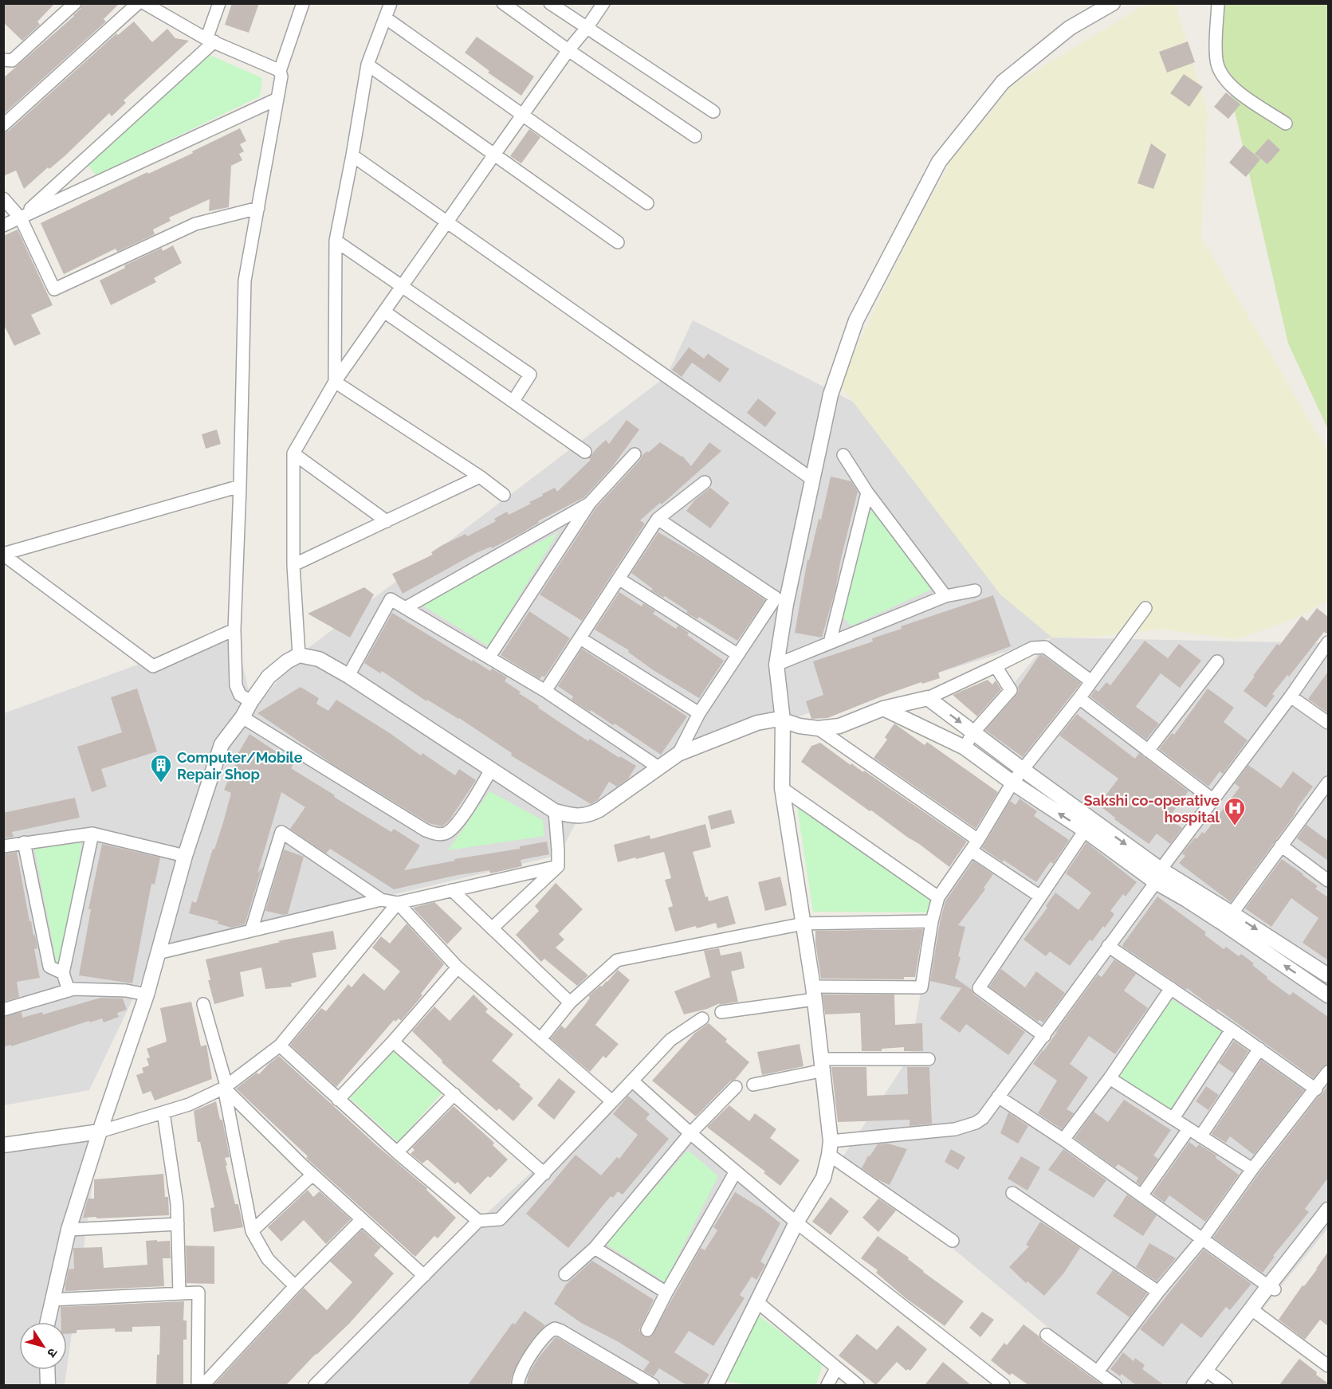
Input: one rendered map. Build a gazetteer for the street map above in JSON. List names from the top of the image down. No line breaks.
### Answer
{"places":{"building":["Computer/Mobile Repair Shop"],"hospital":["Sakshi co-operative hospital"]},"north":"bottom right"}
